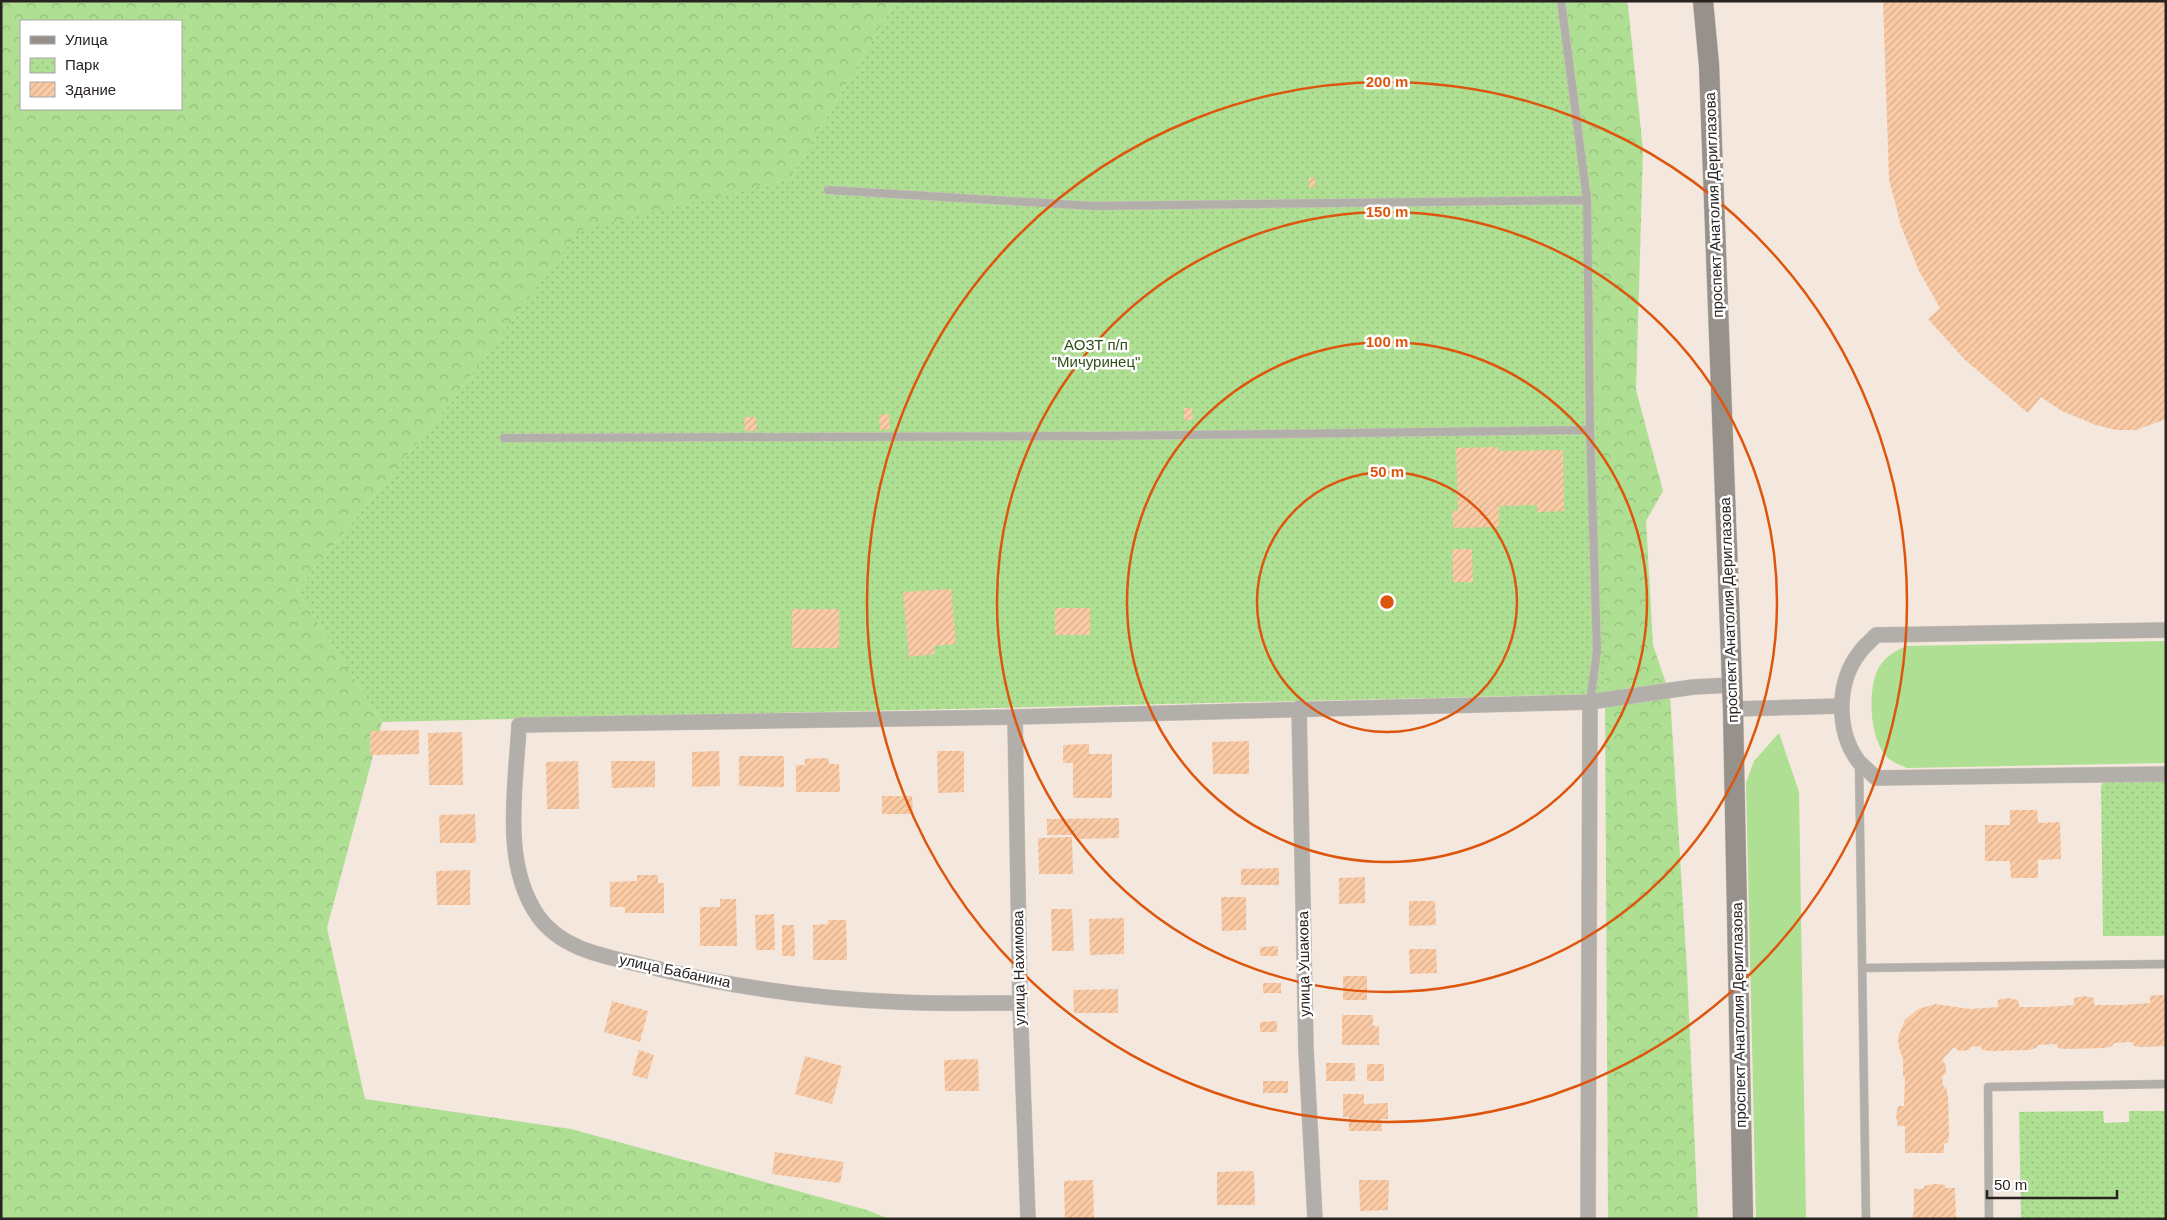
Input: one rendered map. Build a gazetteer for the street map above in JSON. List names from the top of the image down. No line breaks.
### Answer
{"streets":{"main road":["проспект Анатолия Дериглазова"],"street":["улица Ушакова","улица Нахимова","улица Бабанина"]},"crossings":[["улица Нахимова","улица Бабанина"]],"parks":["АОЗТ п/п \"Мичуринец\""],"legend":["Улица","Парк","Здание"],"scale_bar":"50 m","rings":["200 m","150 m","100 m","50 m"]}
